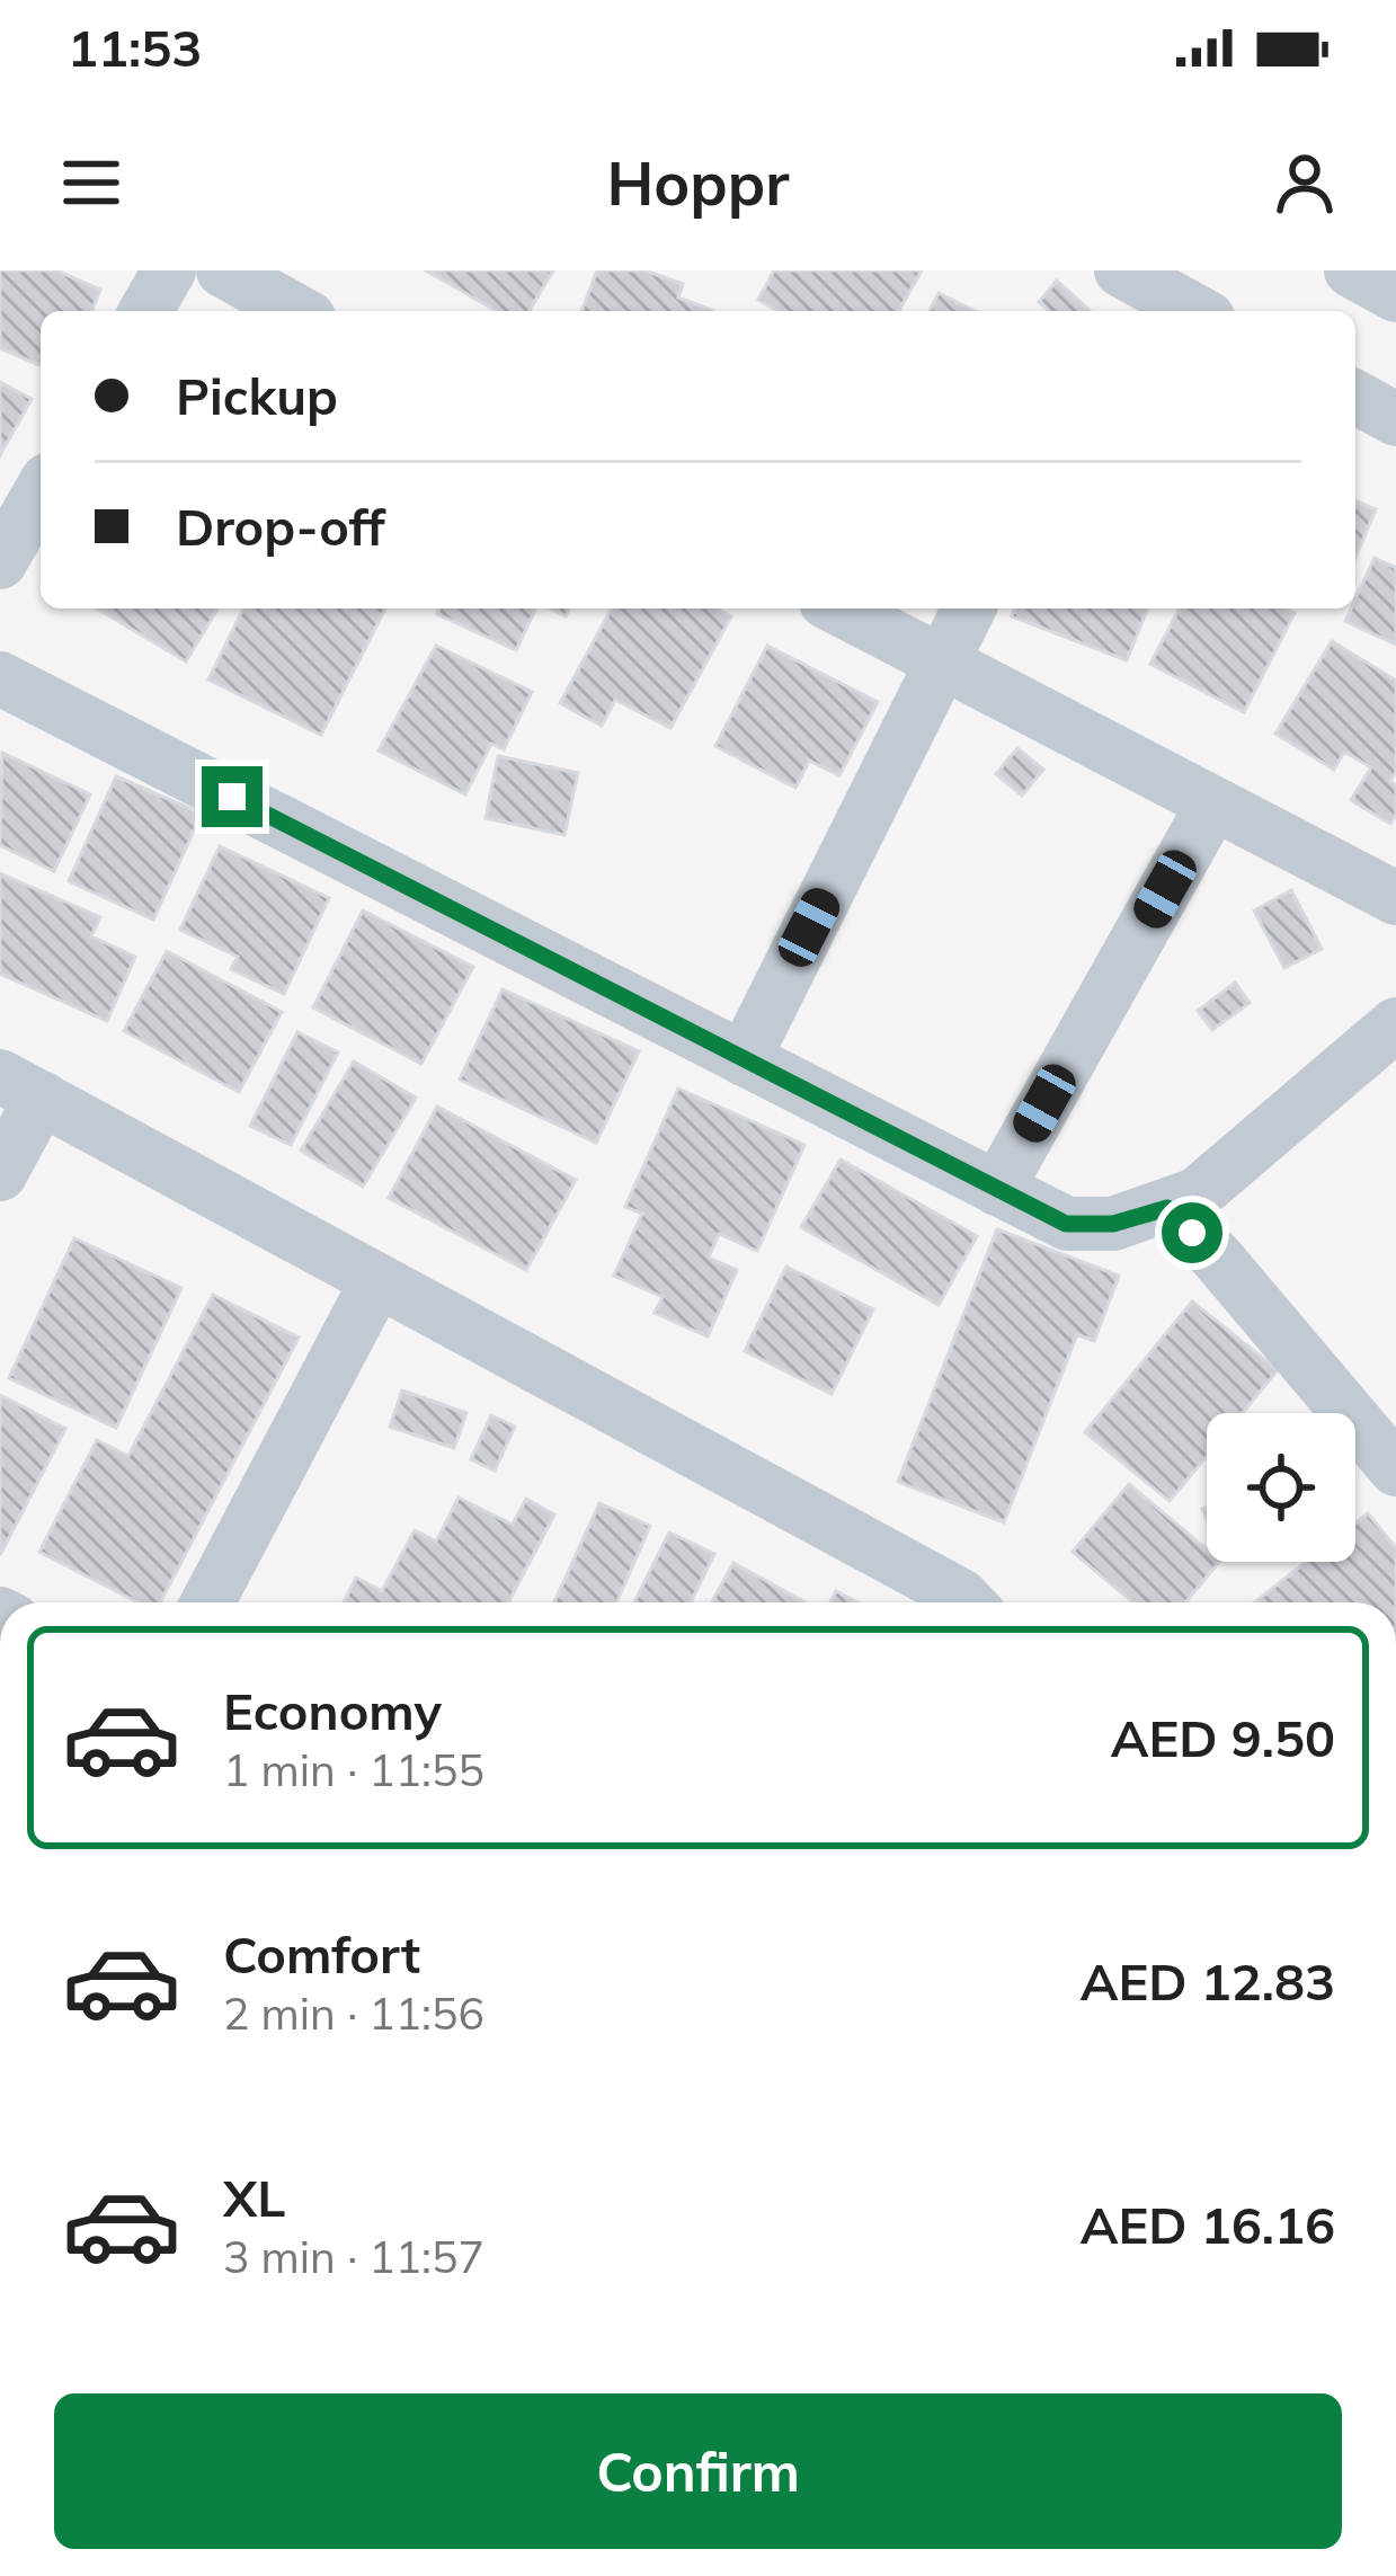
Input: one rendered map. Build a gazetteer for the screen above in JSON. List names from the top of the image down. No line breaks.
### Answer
{"page":{"status":"11:53","header":"Hoppr","banner":["Pickup","Drop-off"],"list":[{"name":"Economy","note":"1 min · 11:55","value":"AED 9.50"},{"name":"Comfort","note":"2 min · 11:56","value":"AED 12.83"},{"name":"XL","note":"3 min · 11:57","value":"AED 16.16"}],"buttons":"Confirm"}}
